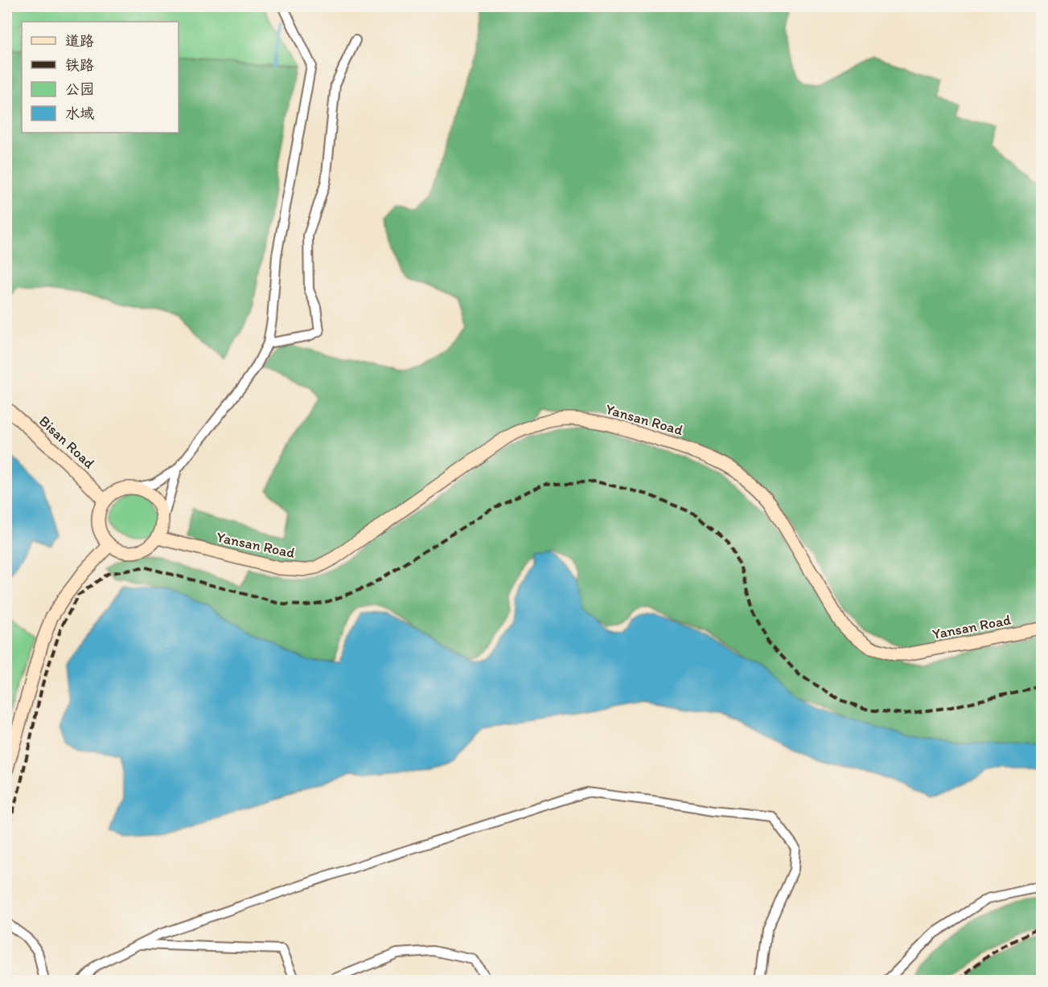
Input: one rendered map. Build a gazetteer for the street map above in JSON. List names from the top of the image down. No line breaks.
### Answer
{"streets":{"main road":["Yansan Road","Bisan Road"]},"crossings":[["Yansan Road","Bisan Road"]],"legend":["道路","铁路","公园","水域"]}
